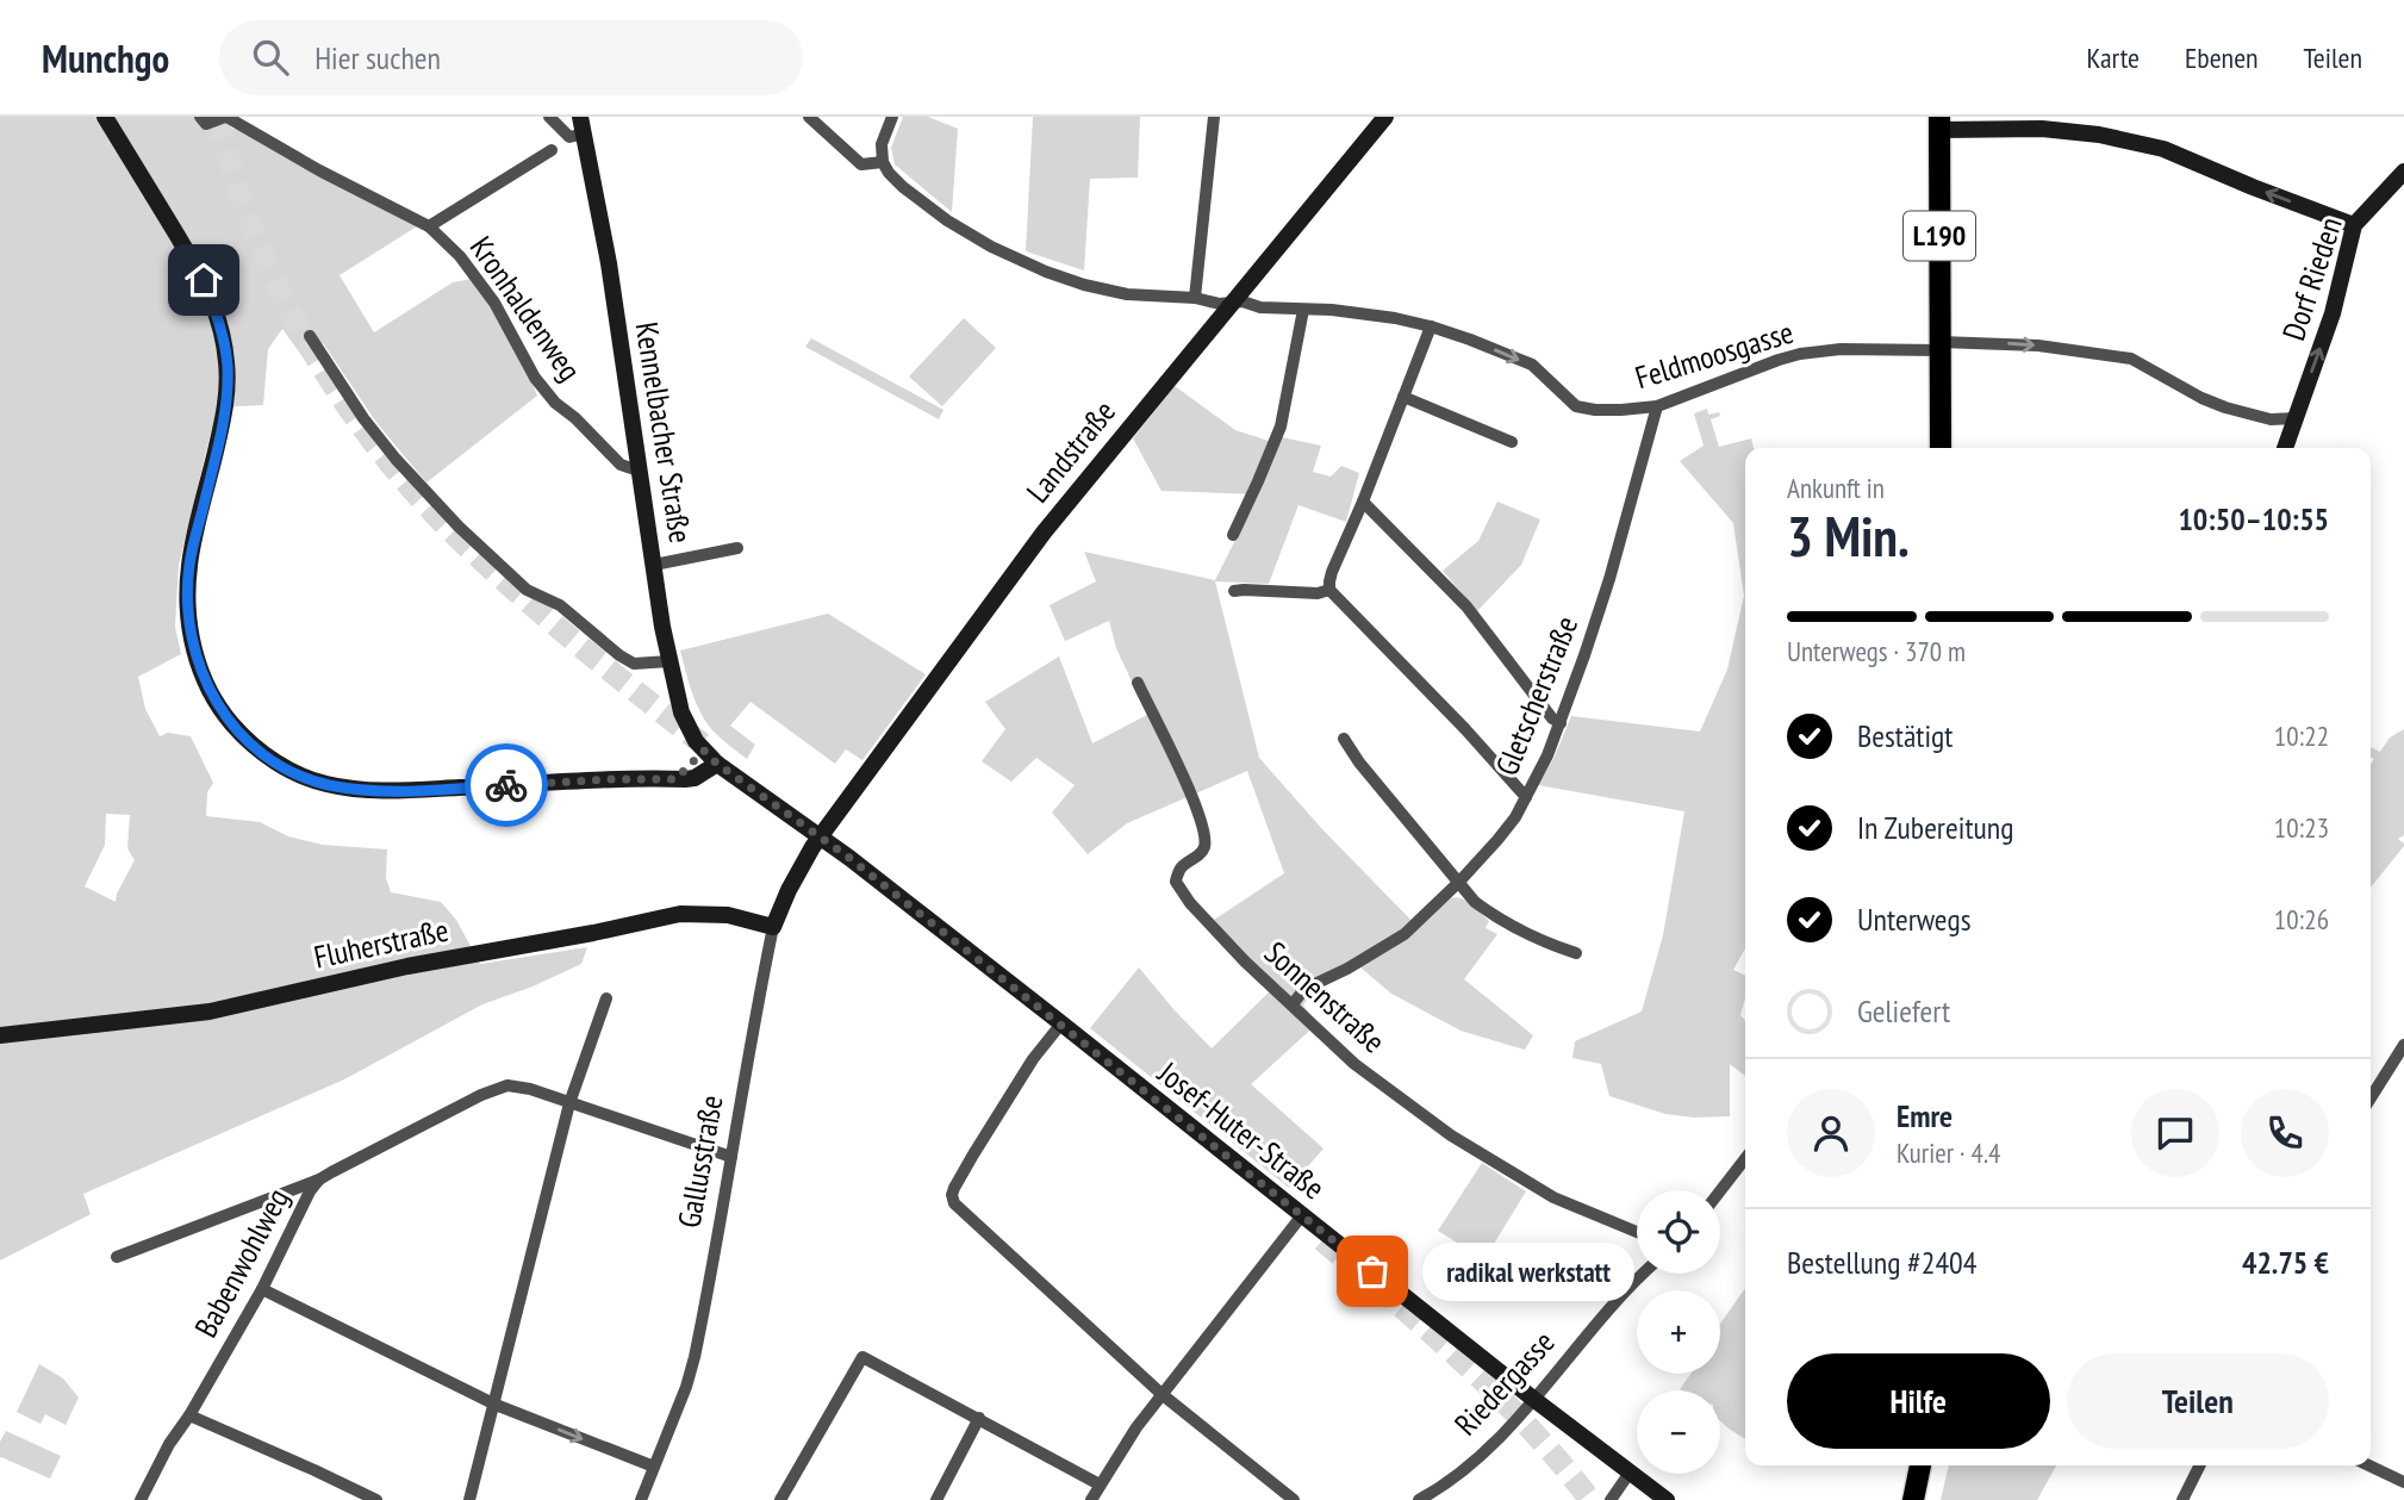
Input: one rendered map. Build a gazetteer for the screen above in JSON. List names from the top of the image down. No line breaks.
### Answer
{"streets":{"main road":["L190","Dorf Rieden","Kennelbacher Straße","Landstraße","Fluherstraße","Josef-Huter-Straße","Gallusstraße"],"street":["Kronhaldenweg","Feldmoosgasse","Gletscherstraße","Sonnenstraße","Babenwohlweg","Riedergasse"]},"crossings":[["L190","Feldmoosgasse"],["Dorf Rieden","Feldmoosgasse"],["Kronhaldenweg","Kennelbacher Straße"],["Feldmoosgasse","Landstraße"],["Feldmoosgasse","Gletscherstraße"],["Kennelbacher Straße","Josef-Huter-Straße"],["Landstraße","Josef-Huter-Straße"],["Landstraße","Gallusstraße"],["Gletscherstraße","Sonnenstraße"],["Fluherstraße","Gallusstraße"],["Josef-Huter-Straße","Gallusstraße"],["Josef-Huter-Straße","Riedergasse"]],"one_way":["Dorf Rieden","Feldmoosgasse"],"places":["radikal werkstatt"],"page":{"header":"Munchgo","search":"Hier suchen","nav":["Karte","Ebenen","Teilen"],"heading":["3 Min.","Ankunft in","10:50–10:55"],"panel":["Emre","Kurier · 4.4","Bestellung #2404","42.75 €"],"bar":"Unterwegs · 370 m","list":[["Bestätigt","10:22"],["In Zubereitung","10:23"],["Unterwegs","10:26"],"Geliefert"],"map_buttons":["+","−"],"bubble":"radikal werkstatt","buttons":["Hilfe","Teilen"]}}
